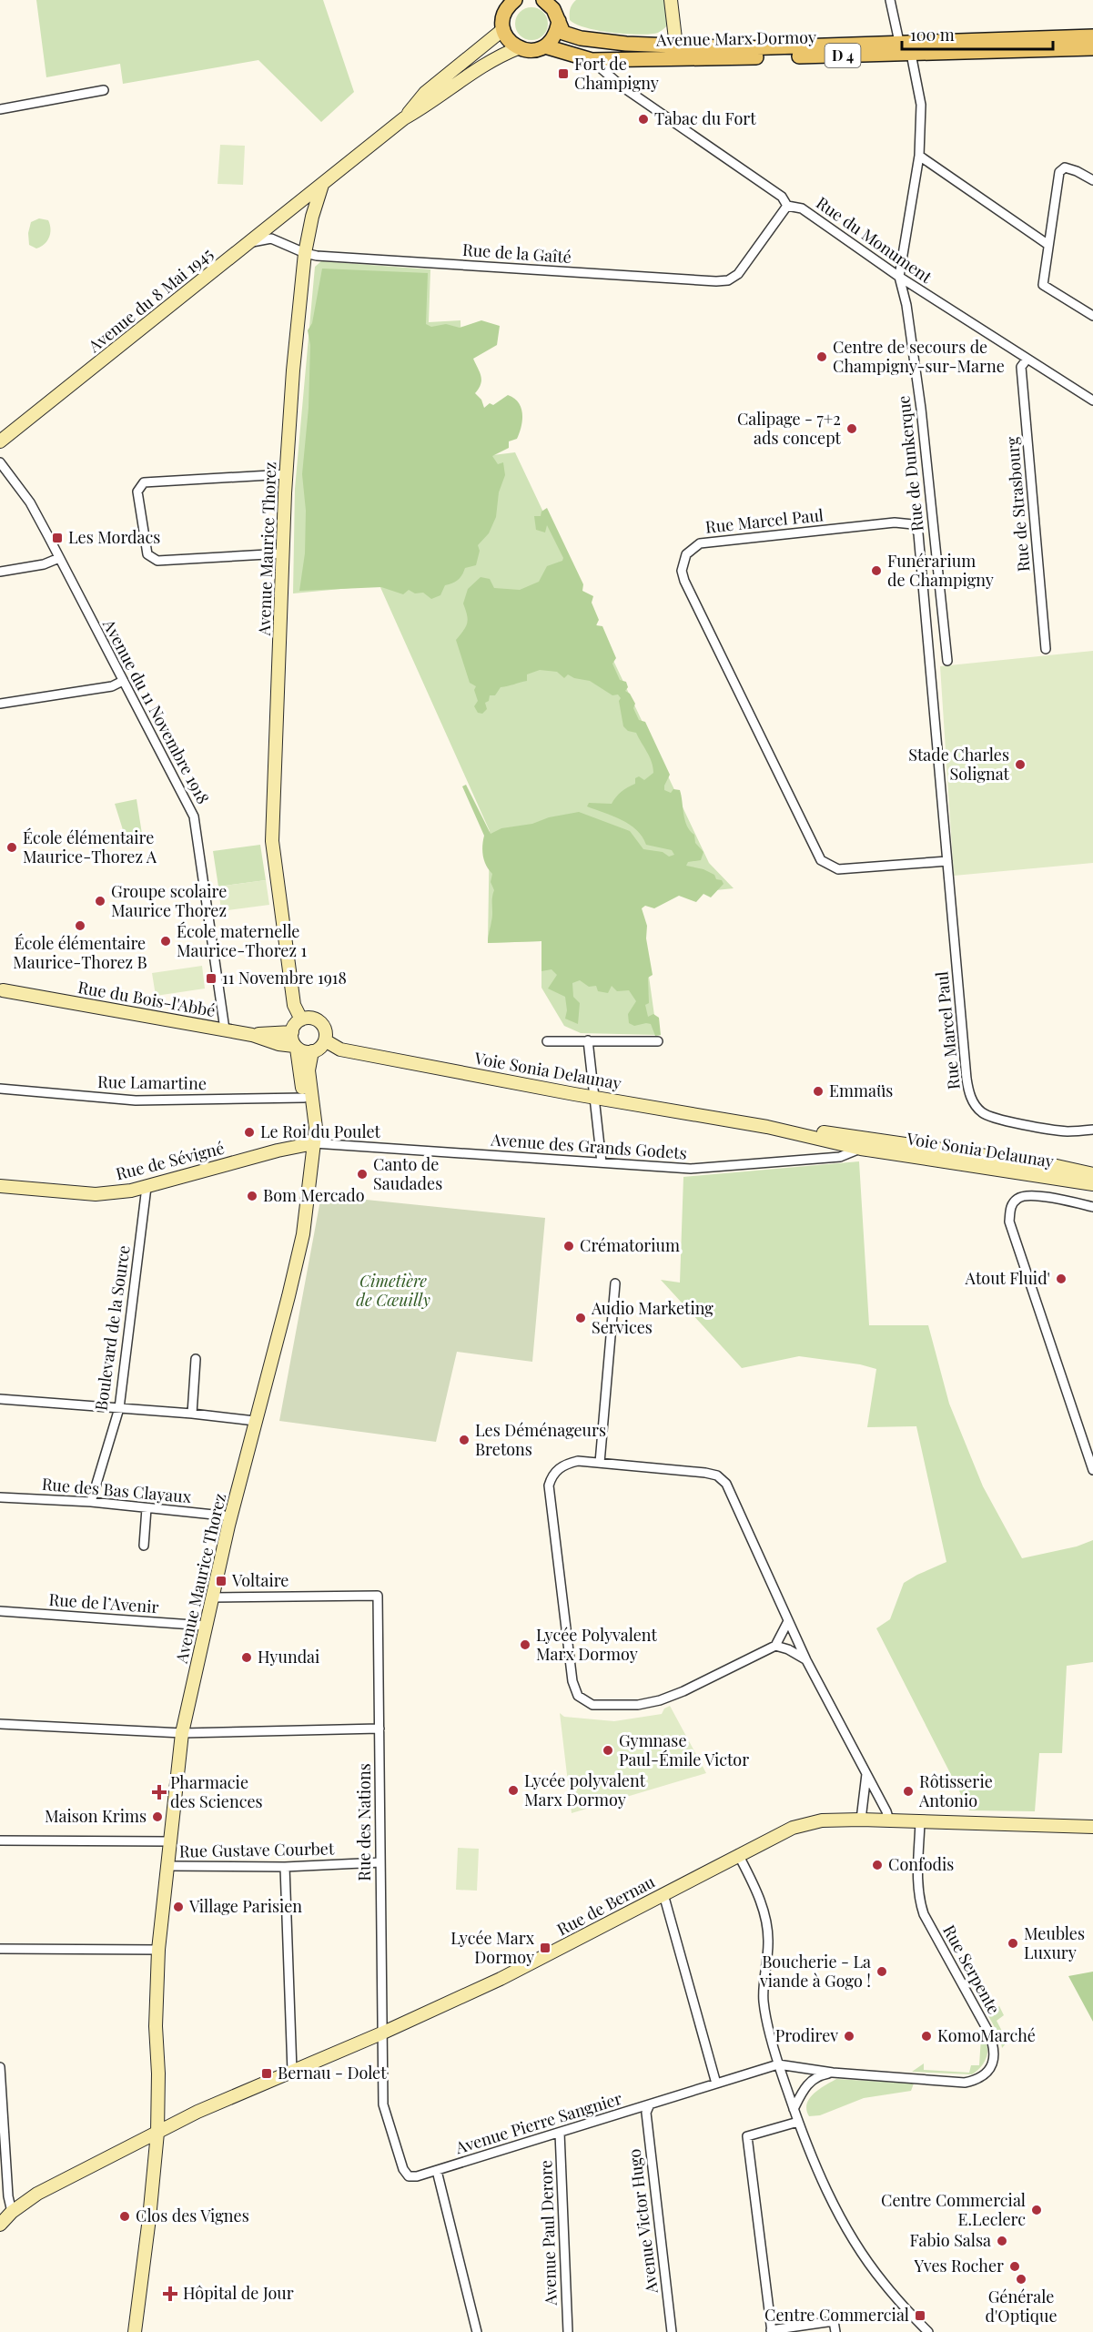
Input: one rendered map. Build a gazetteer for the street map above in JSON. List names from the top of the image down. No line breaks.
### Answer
{"streets":{"main road":["Avenue Marx Dormoy","D 4","Avenue du 8 Mai 1945","Avenue Maurice Thorez","Rue du Bois-l'Abbé","Voie Sonia Delaunay","Rue de Sévigné","Rue de Bernau"],"street":["Rue du Monument","Rue de la Gaîté","Rue de Dunkerque","Rue de Strasbourg","Rue Marcel Paul","Avenue du 11 Novembre 1918","Rue Lamartine","Avenue des Grands Godets","Boulevard de la Source","Rue des Bas Clayaux","Rue de l’Avenir","Rue des Nations","Rue Gustave Courbet","Rue Serpente","Avenue Pierre Sangnier","Avenue Victor Hugo","Avenue Paul Derore"]},"crossings":[["Avenue Marx Dormoy","Rue du Monument"],["Avenue Marx Dormoy","Rue de Dunkerque"],["Rue du Monument","Rue de la Gaîté"],["Rue du Monument","Rue de Dunkerque"],["Rue du Monument","Rue de Strasbourg"],["Rue de la Gaîté","Avenue du 8 Mai 1945"],["Rue de la Gaîté","Avenue Maurice Thorez"],["Avenue du 8 Mai 1945","Avenue Maurice Thorez"],["Avenue Maurice Thorez","Rue du Bois-l'Abbé"],["Avenue Maurice Thorez","Voie Sonia Delaunay"],["Avenue Maurice Thorez","Rue Lamartine"],["Avenue Maurice Thorez","Avenue des Grands Godets"],["Avenue Maurice Thorez","Rue de Sévigné"],["Avenue Maurice Thorez","Rue des Bas Clayaux"],["Avenue Maurice Thorez","Rue de l’Avenir"],["Avenue Maurice Thorez","Rue des Nations"],["Avenue Maurice Thorez","Rue Gustave Courbet"],["Avenue Maurice Thorez","Rue de Bernau"],["Avenue du 11 Novembre 1918","Rue du Bois-l'Abbé"],["Rue du Bois-l'Abbé","Voie Sonia Delaunay"],["Voie Sonia Delaunay","Avenue des Grands Godets"],["Avenue des Grands Godets","Rue de Sévigné"],["Rue de Sévigné","Boulevard de la Source"],["Boulevard de la Source","Rue des Bas Clayaux"],["Rue des Nations","Rue Gustave Courbet"],["Rue des Nations","Rue de Bernau"],["Rue des Nations","Avenue Pierre Sangnier"],["Rue de Bernau","Rue Serpente"],["Rue Serpente","Avenue Pierre Sangnier"],["Avenue Pierre Sangnier","Avenue Victor Hugo"],["Avenue Pierre Sangnier","Avenue Paul Derore"]],"parks":["Cimetière de Cœuilly"],"places":{"transit":["Fort de Champigny","Les Mordacs","11 Novembre 1918","Voltaire","Lycée Marx Dormoy","Bernau - Dolet","Centre Commercial"],"other":["Tabac du Fort","Centre de secours de Champigny-sur-Marne","Calipage - 7+2 ads concept","Funérarium de Champigny","Stade Charles Solignat","École élémentaire Maurice-Thorez A","Groupe scolaire Maurice Thorez","École élémentaire Maurice-Thorez B","École maternelle Maurice-Thorez 1","Emmaüs","Le Roi du Poulet","Canto de Saudades","Bom Mercado","Crématorium","Atout Fluid'","Audio Marketing Services","Les Déménageurs Bretons","Lycée Polyvalent Marx Dormoy","Hyundai","Gymnase Paul-Émile Victor","Lycée polyvalent Marx Dormoy","Rôtisserie Antonio","Maison Krims","Confodis","Village Parisien","Meubles Luxury","Boucherie - La viande à Gogo !","Prodirev","KomoMarché","Centre Commercial E.Leclerc","Clos des Vignes","Fabio Salsa","Yves Rocher","Générale d'Optique"],"health":["Pharmacie des Sciences","Hôpital de Jour"]},"scale_bar":"100 m"}
